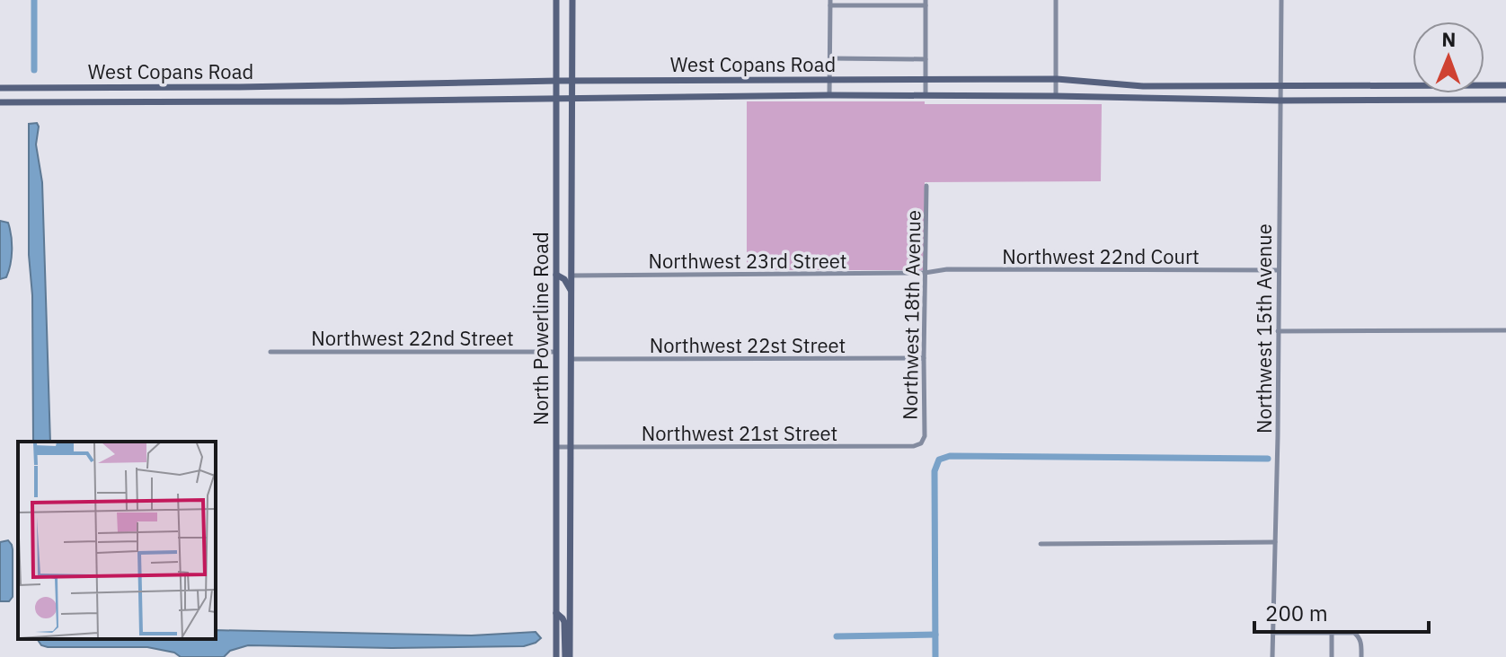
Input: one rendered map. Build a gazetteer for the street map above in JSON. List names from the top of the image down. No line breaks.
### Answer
{"streets":{"main road":["West Copans Road","North Powerline Road"],"street":["Northwest 22nd Court","Northwest 23rd Street","Northwest 18th Avenue","Northwest 15th Avenue","Northwest 22nd Street","Northwest 22st Street","Northwest 21st Street"]},"crossings":[["West Copans Road","North Powerline Road"],["West Copans Road","Northwest 15th Avenue"],["Northwest 22nd Court","Northwest 23rd Street"],["Northwest 22nd Court","Northwest 18th Avenue"],["Northwest 22nd Court","Northwest 15th Avenue"],["Northwest 23rd Street","Northwest 18th Avenue"],["Northwest 23rd Street","North Powerline Road"],["Northwest 18th Avenue","Northwest 22st Street"],["Northwest 18th Avenue","Northwest 21st Street"],["North Powerline Road","Northwest 22nd Street"],["North Powerline Road","Northwest 22st Street"],["North Powerline Road","Northwest 21st Street"]],"scale_bar":"200 m","north":"top"}
